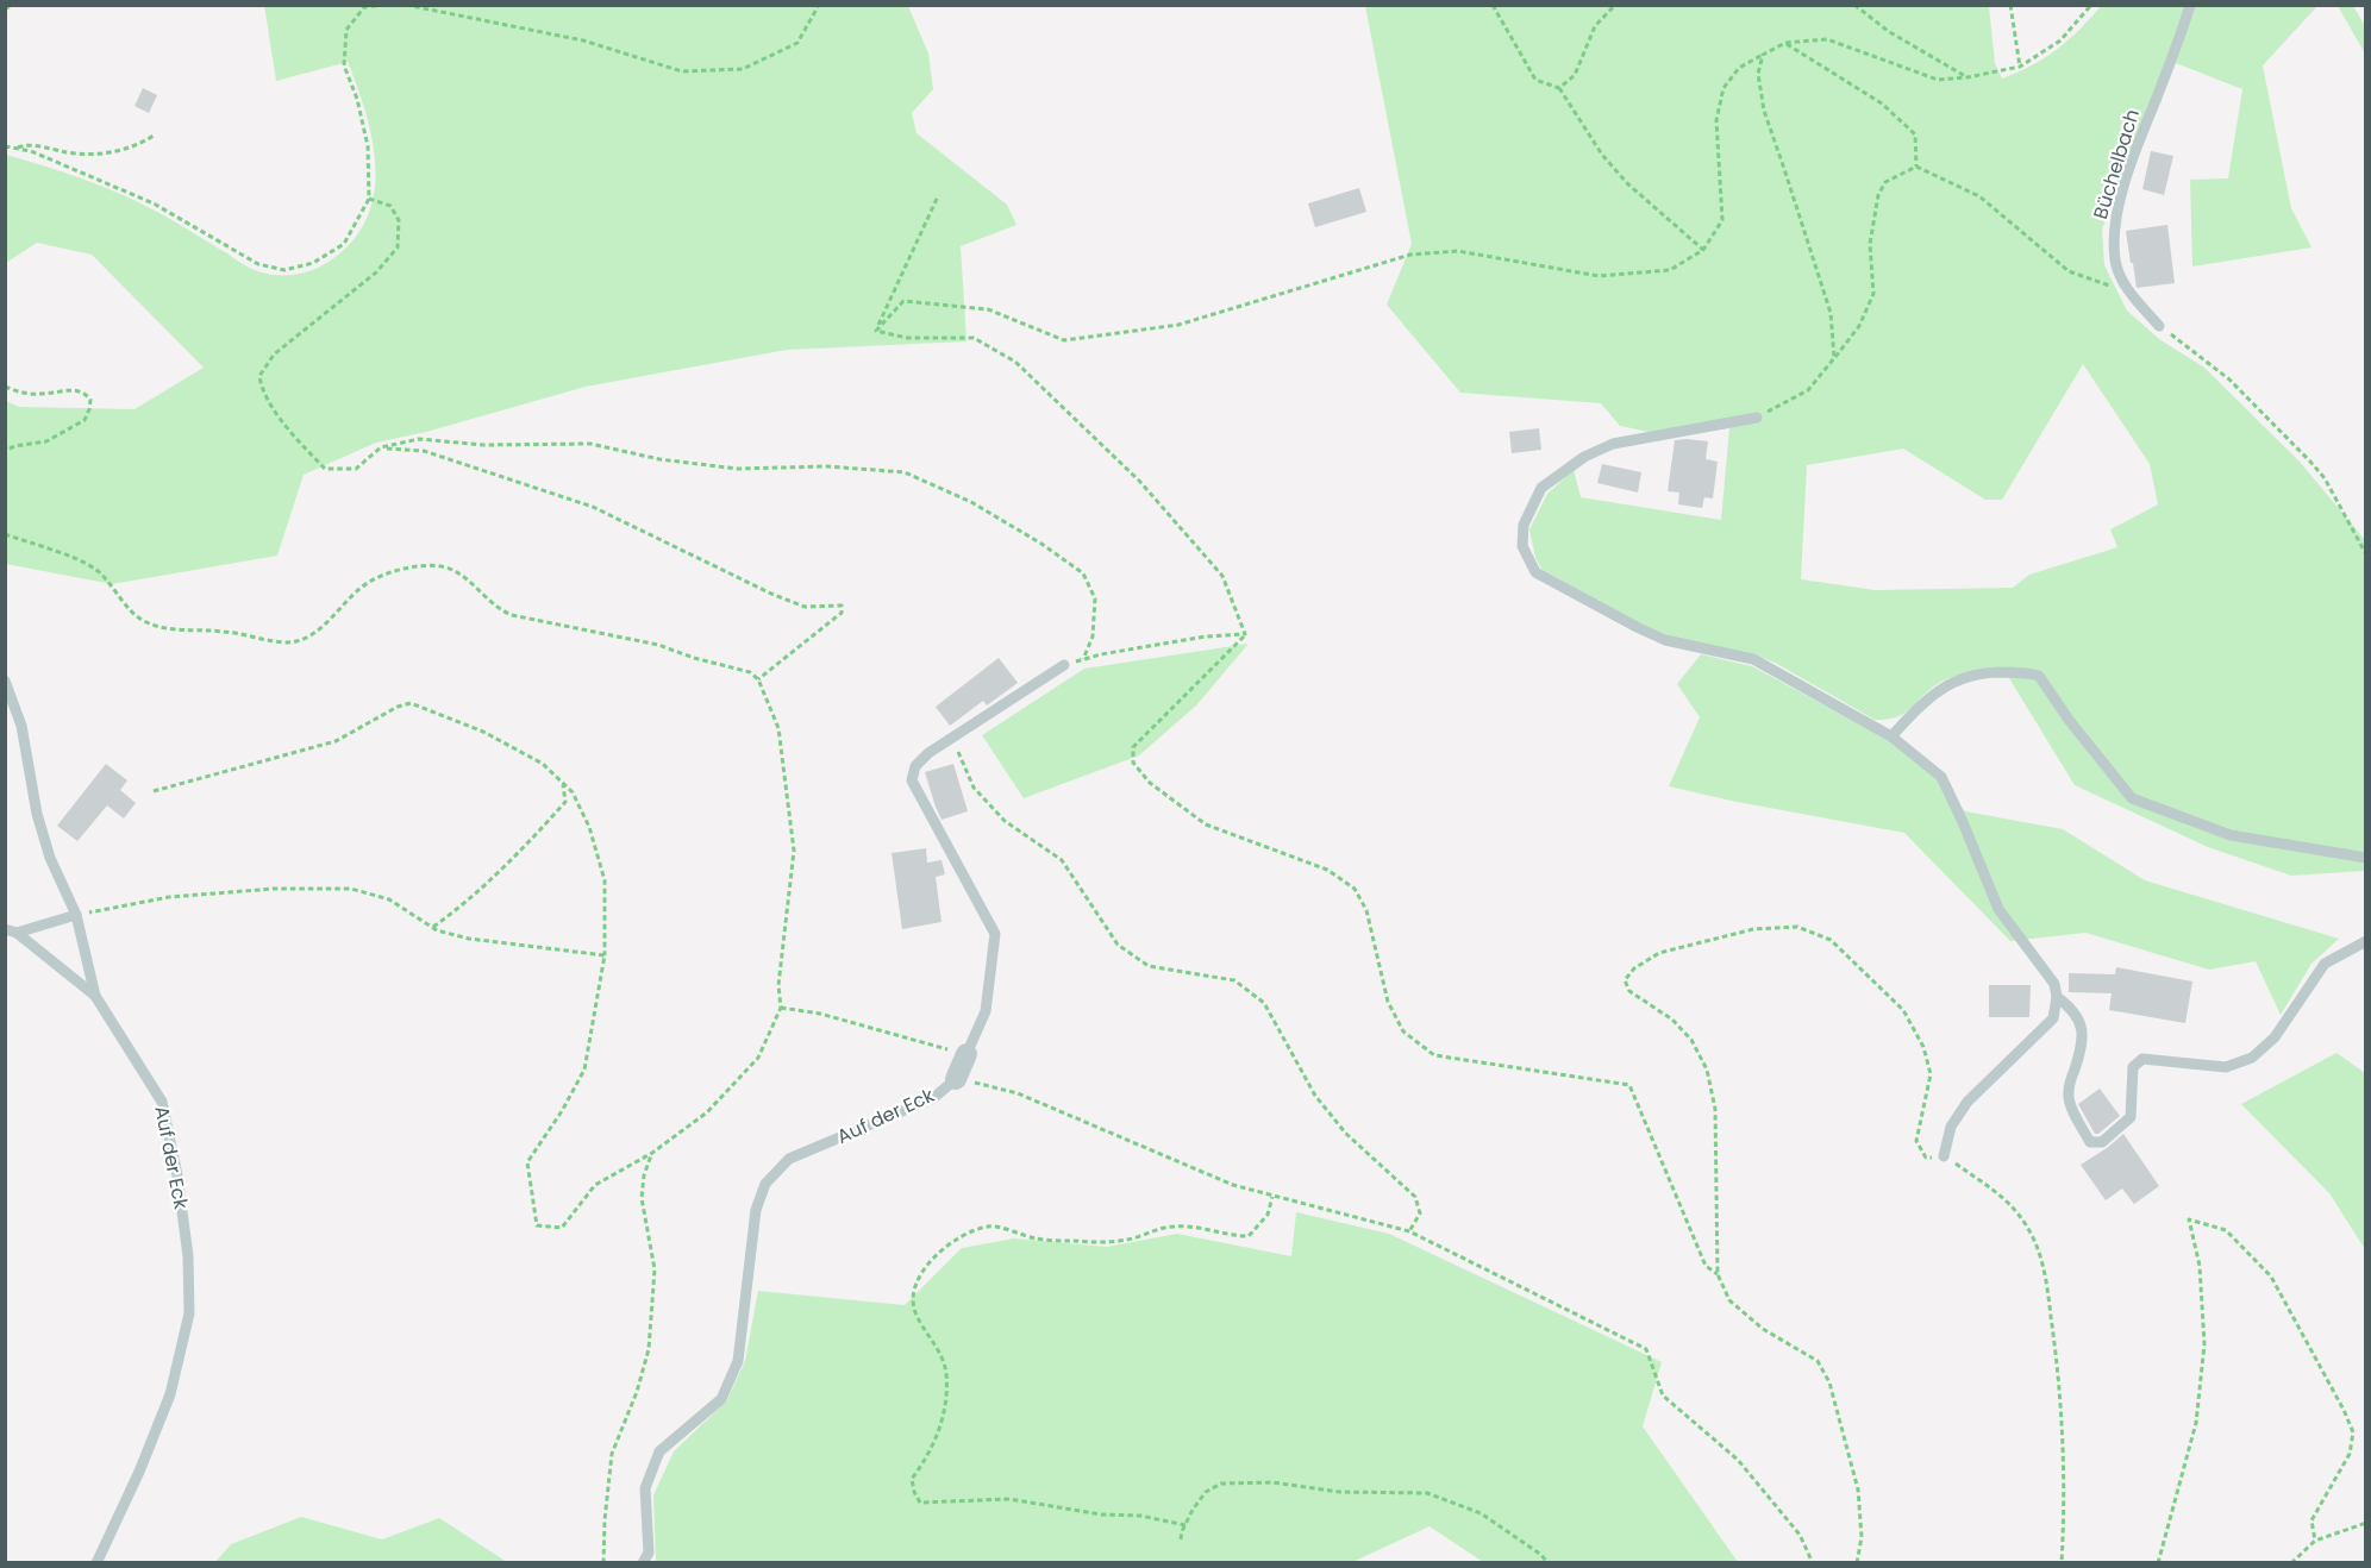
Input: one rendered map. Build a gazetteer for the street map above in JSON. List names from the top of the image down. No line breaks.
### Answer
{"streets":{"street":["Auf der Eck"],"lane":["Büchelbach"]}}
